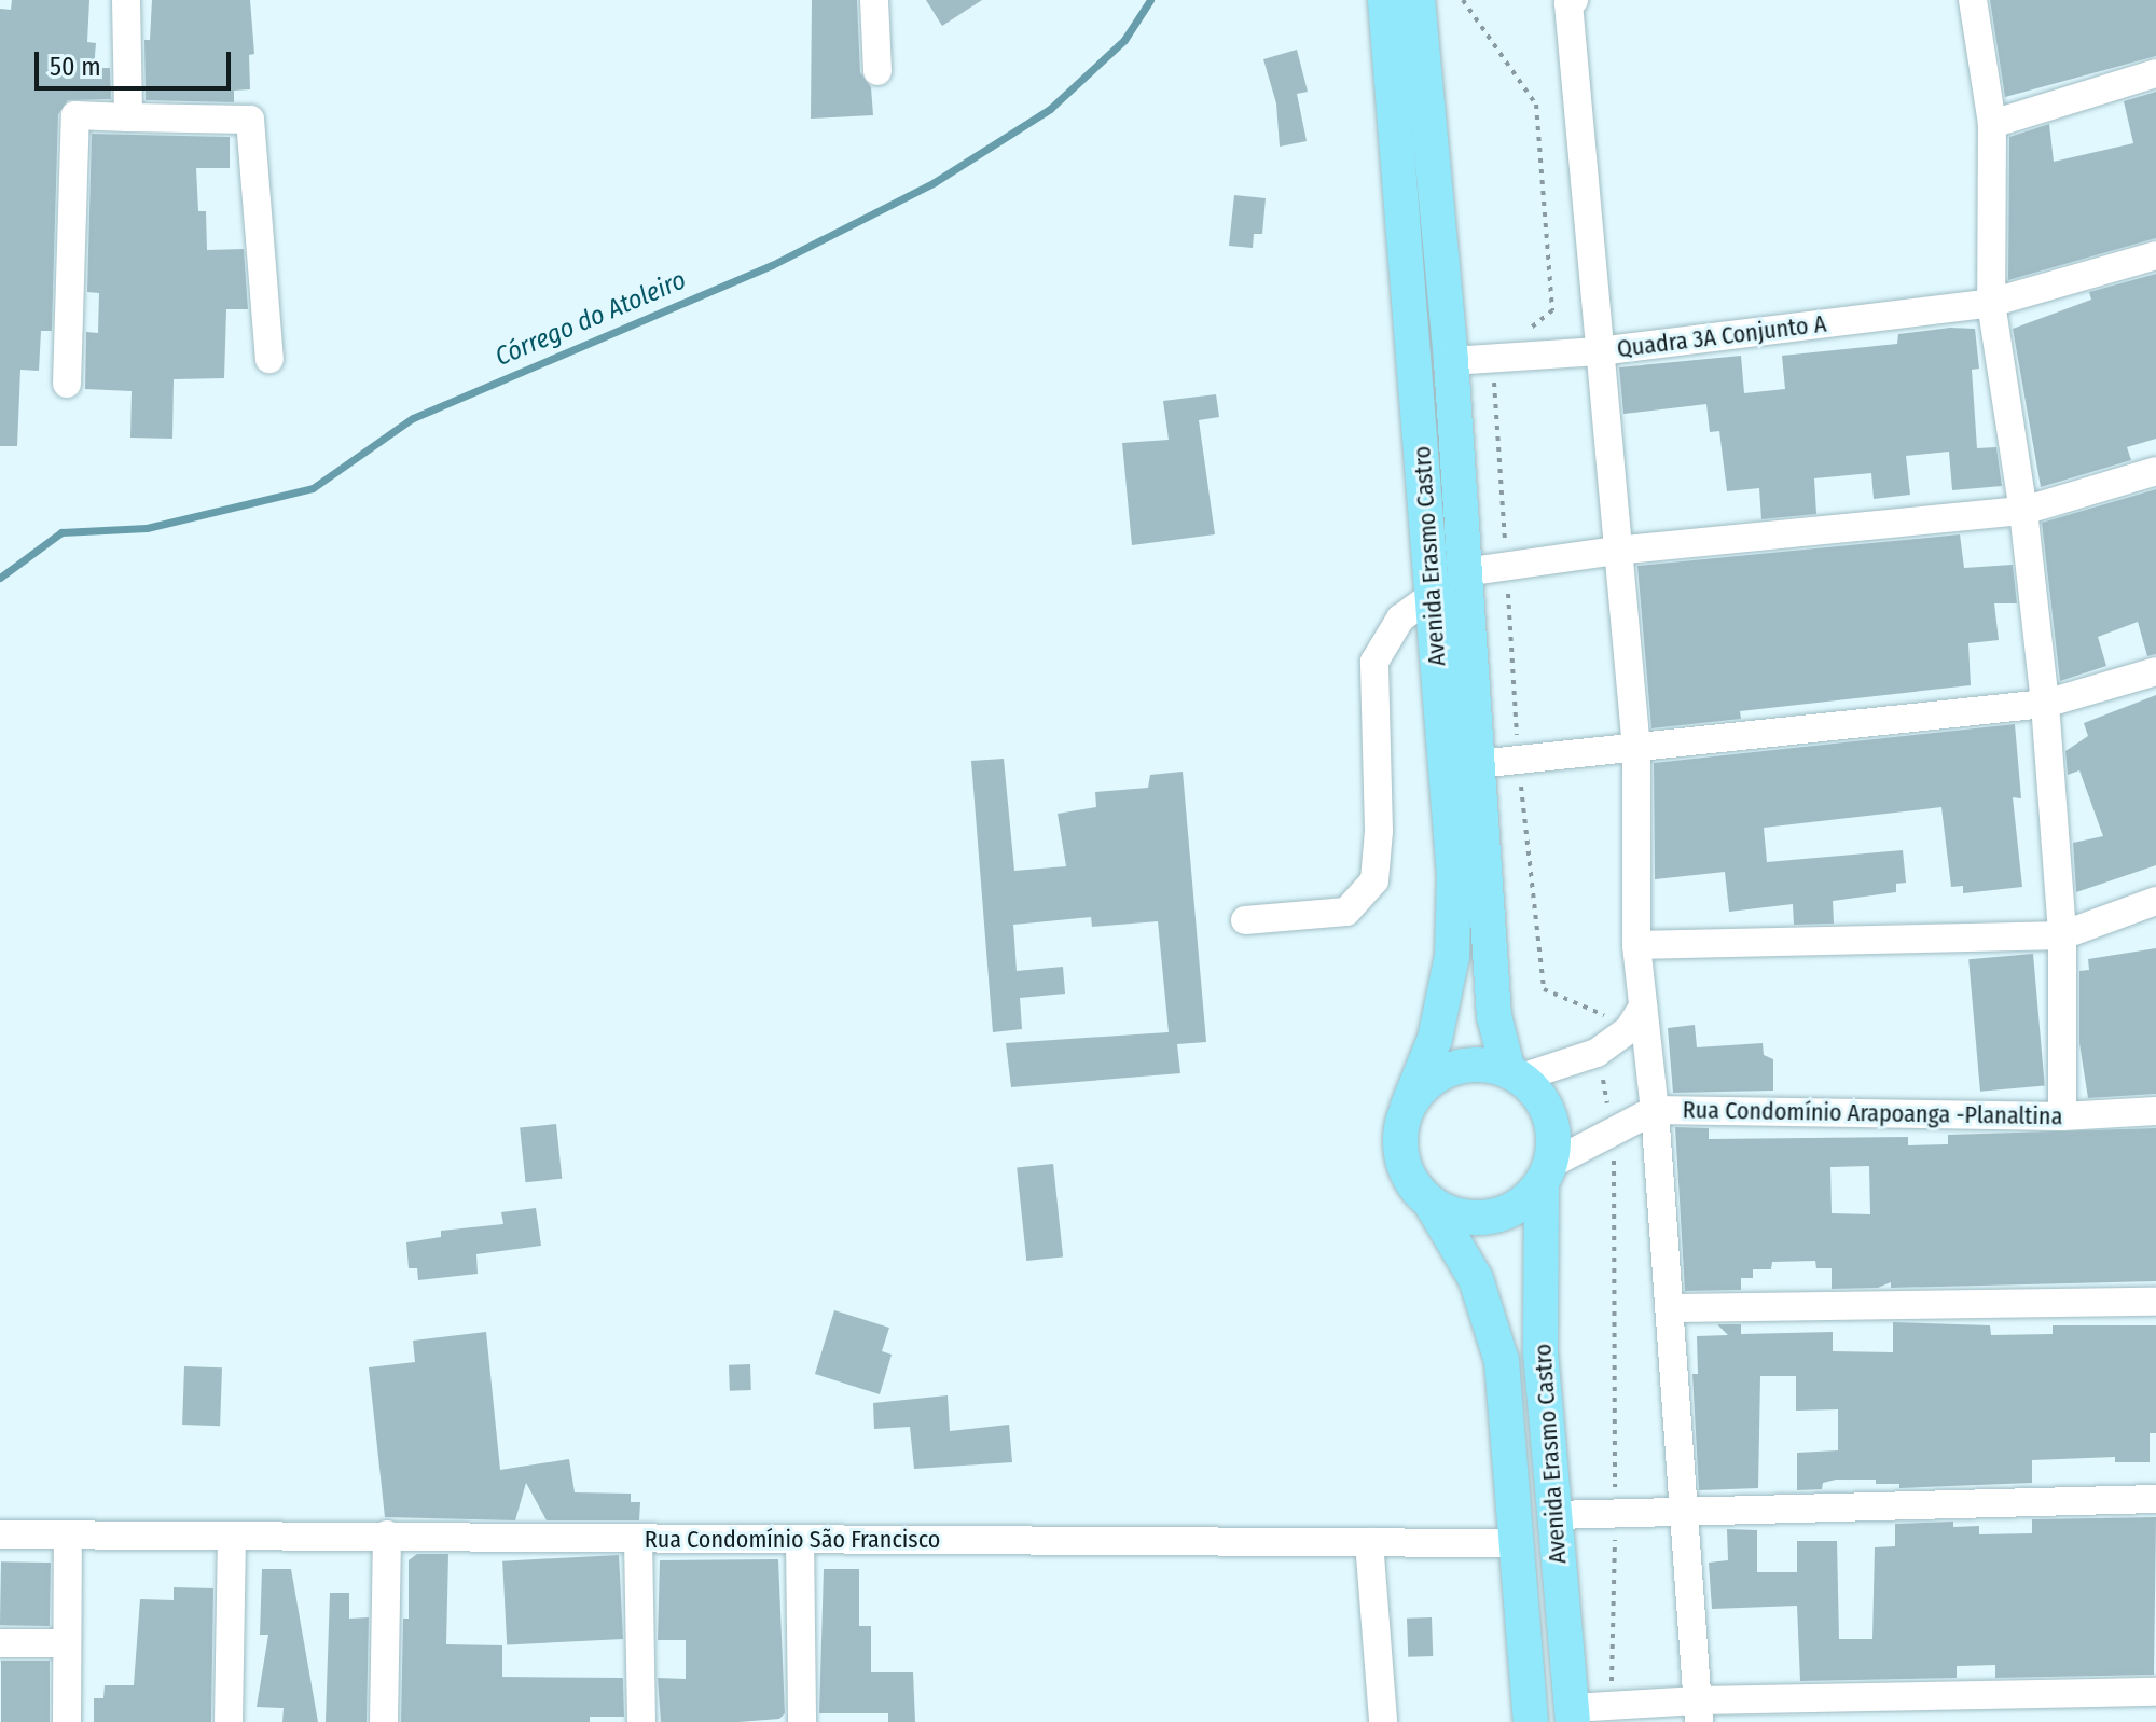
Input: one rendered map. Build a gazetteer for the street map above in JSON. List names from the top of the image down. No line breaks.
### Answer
{"streets":{"main road":["Avenida Erasmo Castro"],"street":["Quadra 3A Conjunto A","Rua Condomínio Arapoanga -Planaltina","Rua Condomínio São Francisco"]},"crossings":[["Quadra 3A Conjunto A","Rua Condomínio Arapoanga -Planaltina"],["Avenida Erasmo Castro","Rua Condomínio Arapoanga -Planaltina"],["Avenida Erasmo Castro","Rua Condomínio São Francisco"]],"water":["Córrego do Atoleiro"],"scale_bar":"50 m"}
